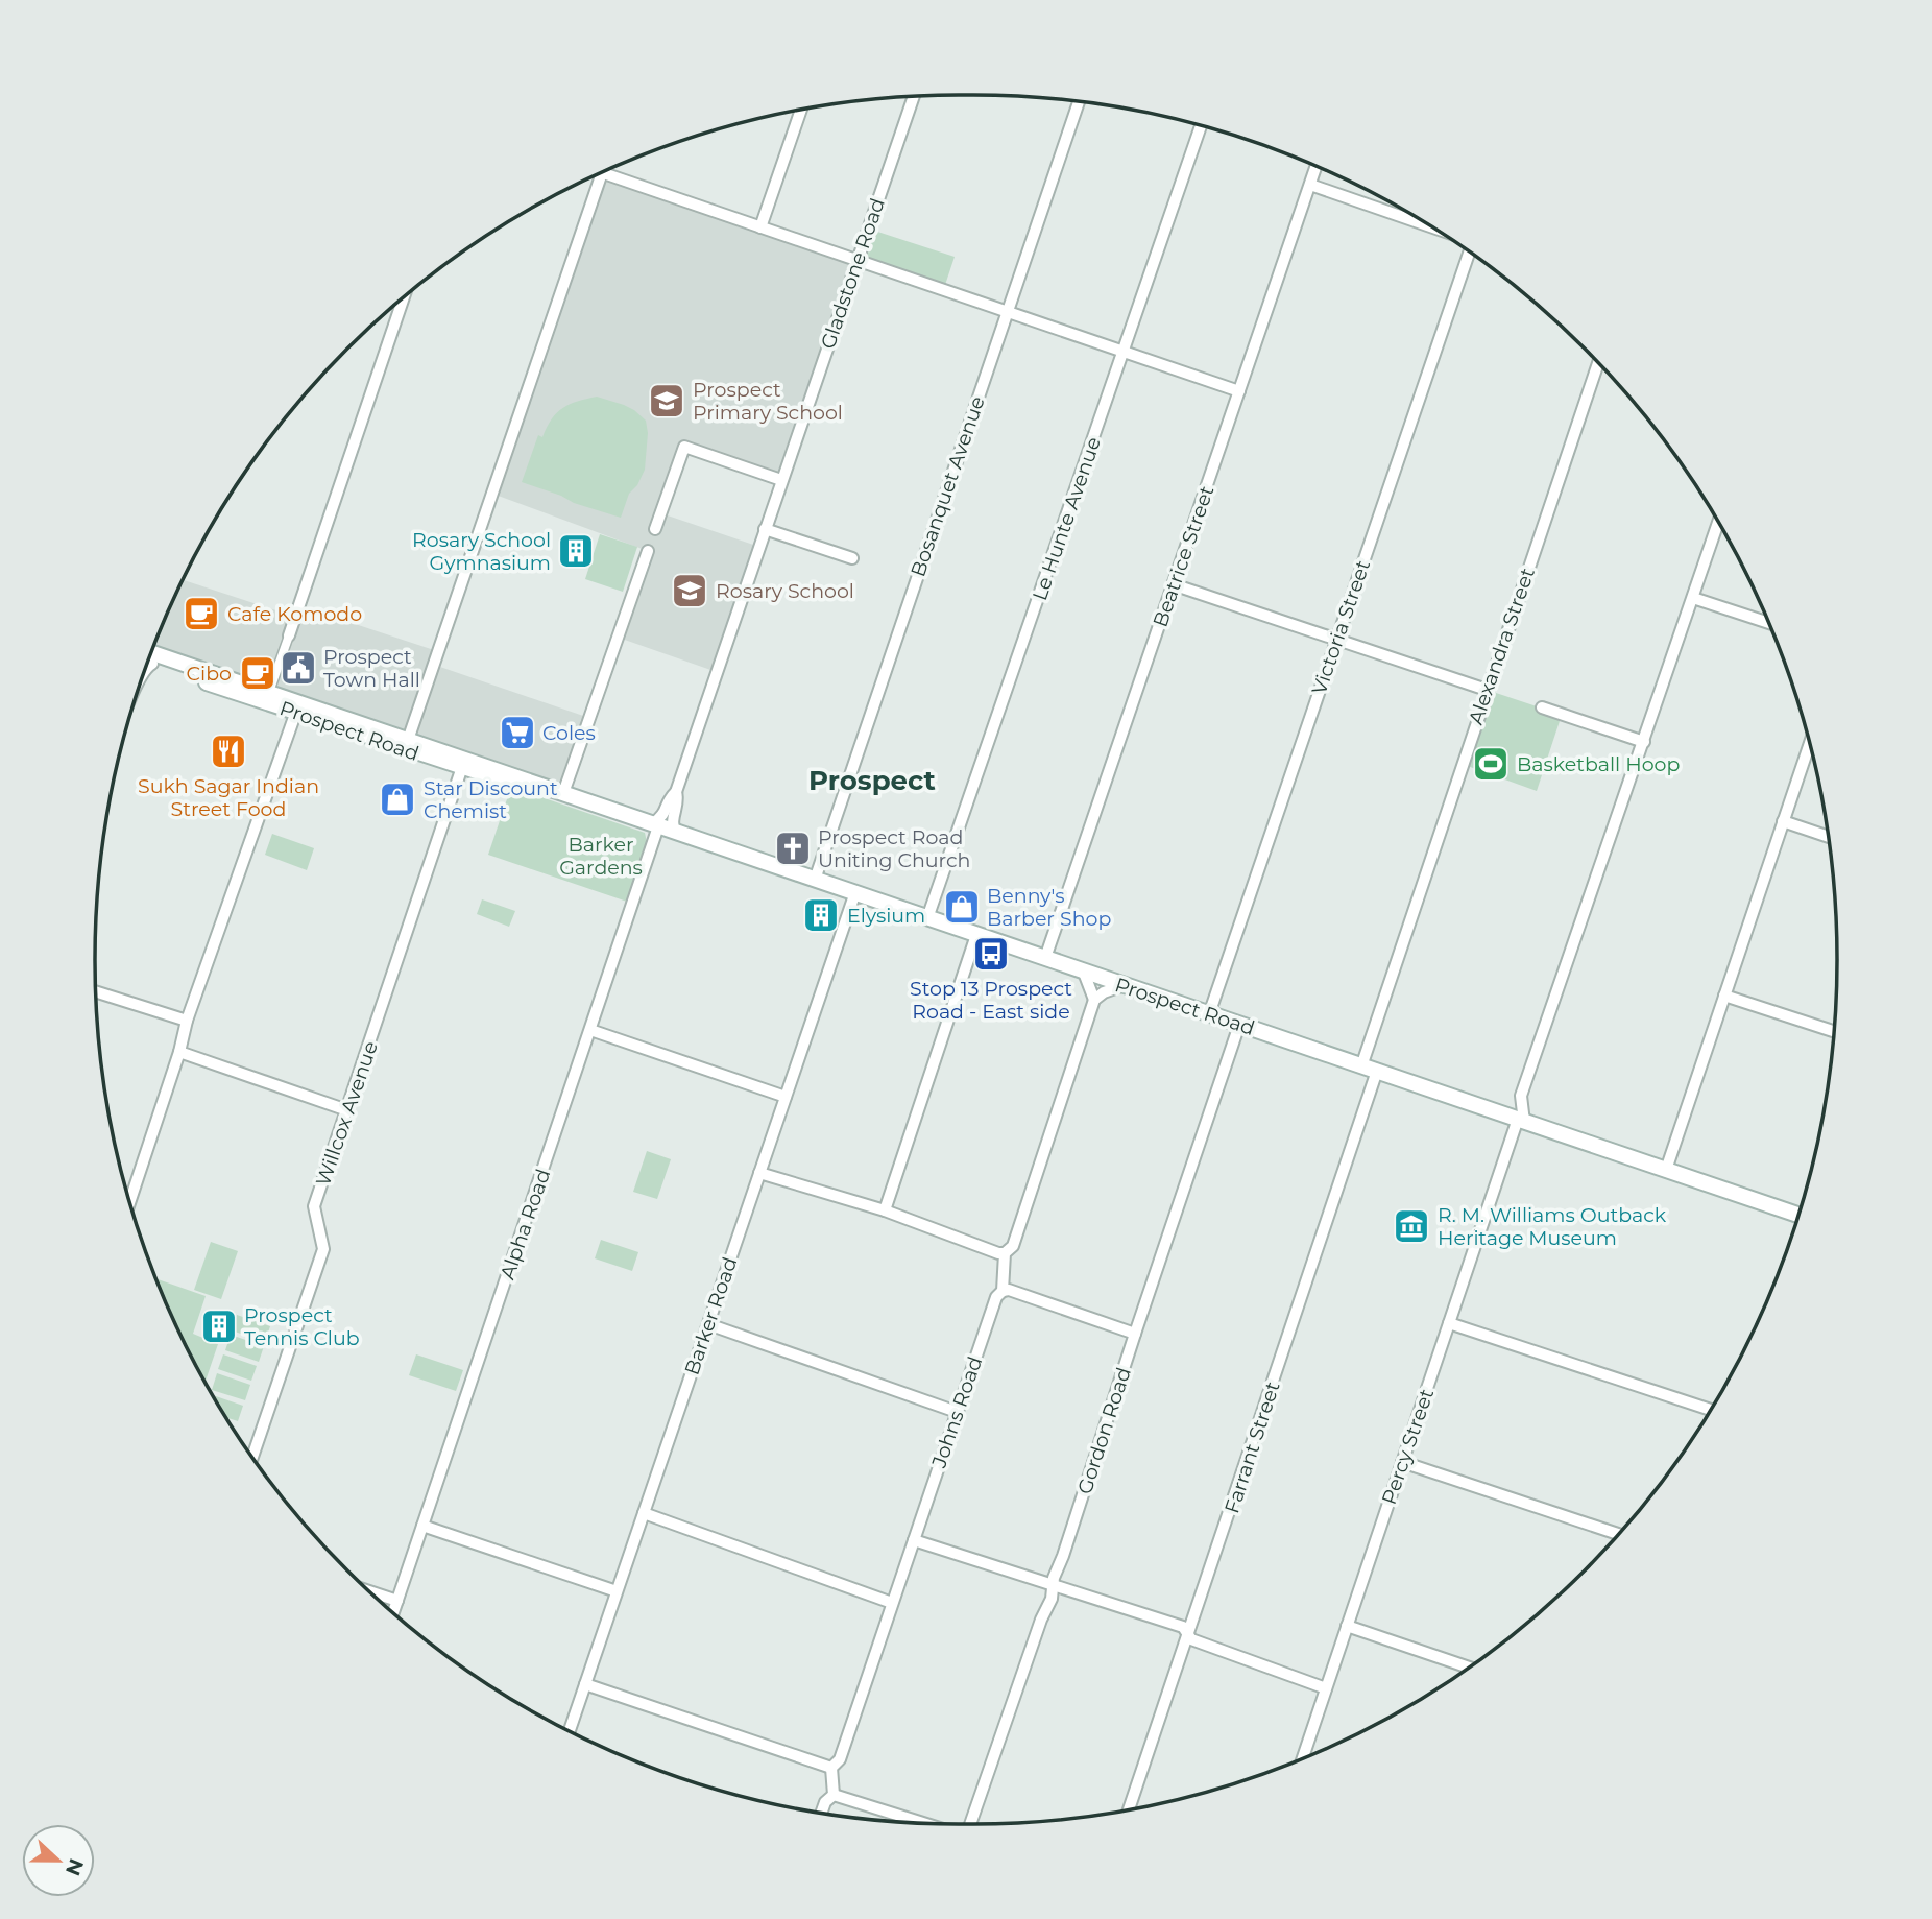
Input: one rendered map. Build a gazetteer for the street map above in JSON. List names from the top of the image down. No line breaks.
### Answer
{"streets":{"main road":["Prospect Road"],"street":["Gladstone Road","Bosanquet Avenue","Le Hunte Avenue","Beatrice Street","Victoria Street","Alexandra Street","Willcox Avenue","Alpha Road","Barker Road","Johns Road","Gordon Road","Percy Street","Farrant Street"]},"crossings":[["Gladstone Road","Prospect Road"],["Gladstone Road","Alpha Road"],["Bosanquet Avenue","Prospect Road"],["Le Hunte Avenue","Prospect Road"],["Beatrice Street","Prospect Road"],["Victoria Street","Prospect Road"],["Alexandra Street","Prospect Road"],["Prospect Road","Willcox Avenue"],["Prospect Road","Alpha Road"],["Prospect Road","Barker Road"],["Prospect Road","Gordon Road"],["Prospect Road","Percy Street"],["Prospect Road","Farrant Street"]],"districts":["Prospect"],"parks":["Barker Gardens"],"places":{"school or university":["Prospect Primary School","Rosary School"],"building":["Rosary School Gymnasium","Elysium","Prospect Tennis Club"],"cafe":["Cafe Komodo","Cibo"],"public building":["Prospect Town Hall"],"supermarket":["Coles"],"restaurant":["Sukh Sagar Indian Street Food"],"sports":["Basketball Hoop"],"shop":["Star Discount Chemist","Benny's Barber Shop"],"church":["Prospect Road Uniting Church"],"bus stop":["Stop 13 Prospect Road - East side"],"museum":["R. M. Williams Outback Heritage Museum"]},"north":"right"}
